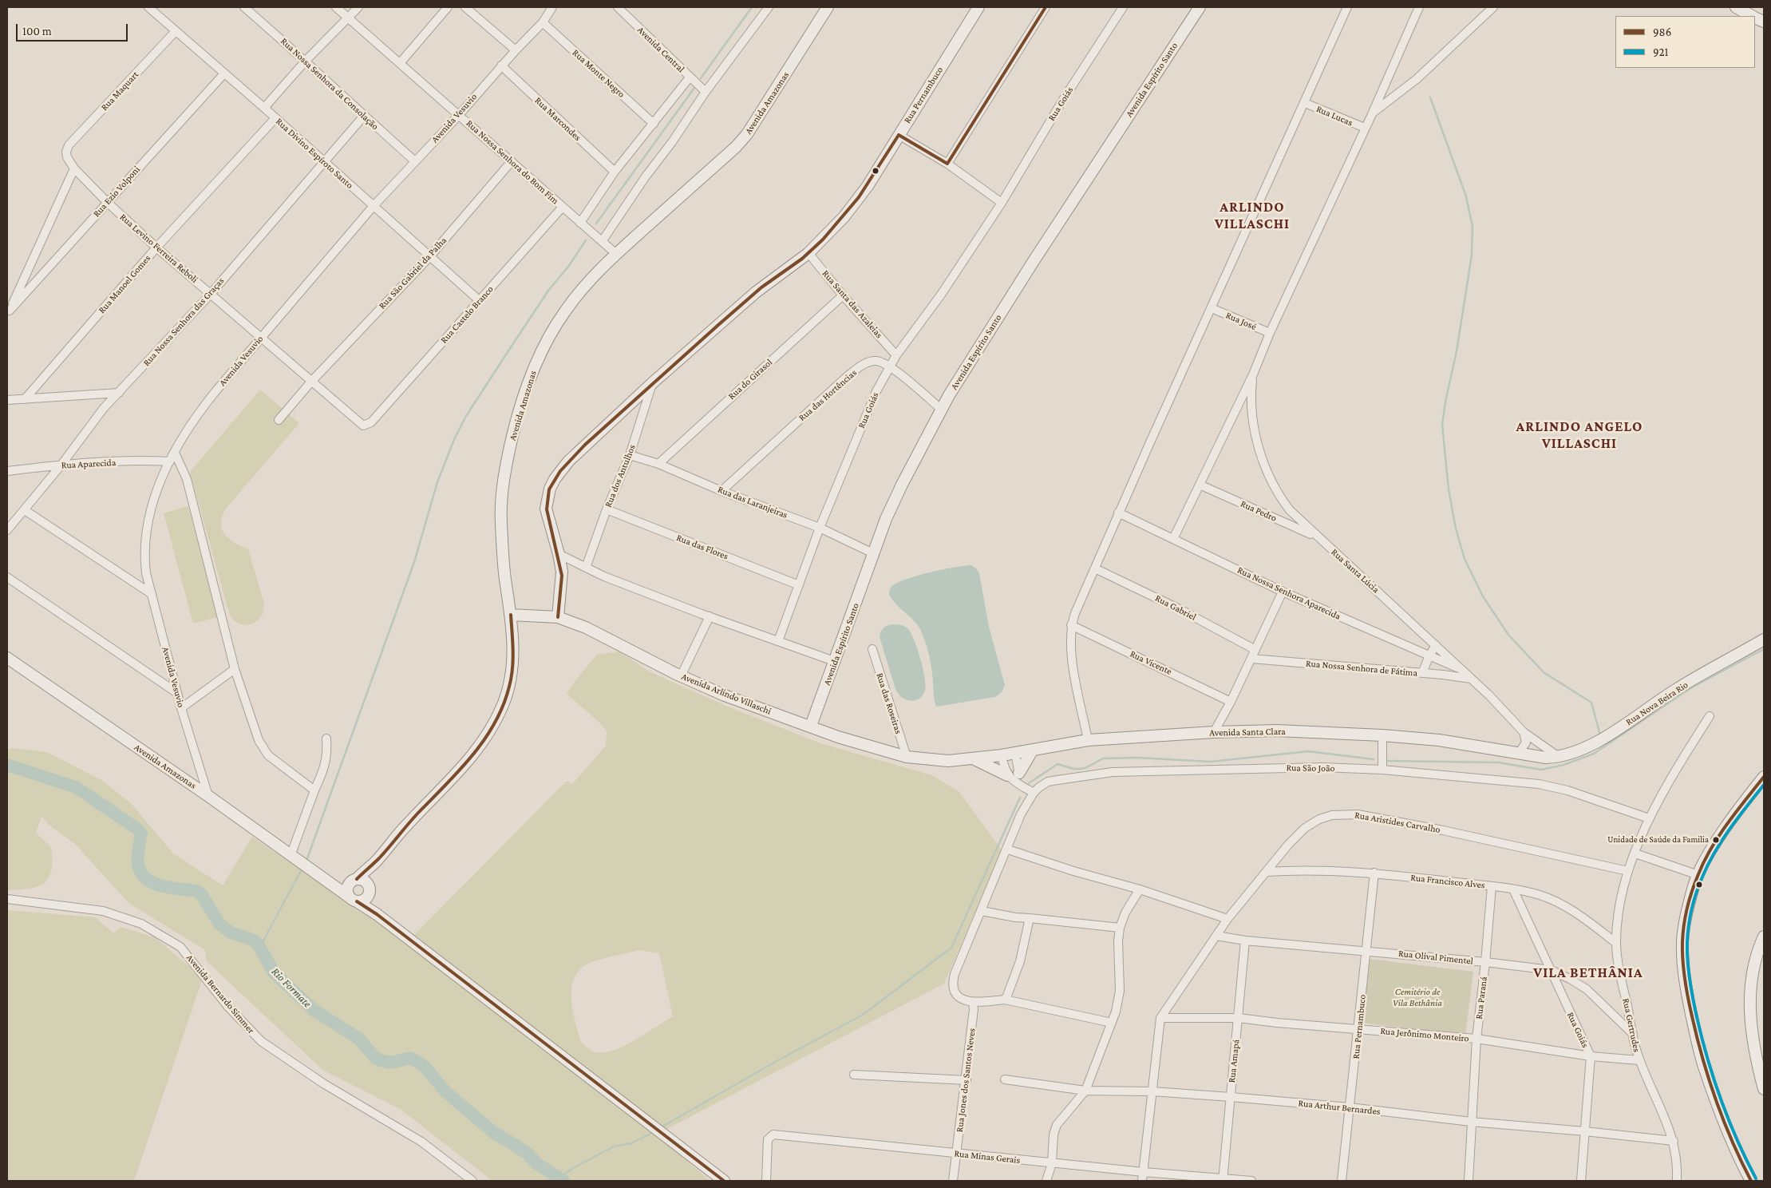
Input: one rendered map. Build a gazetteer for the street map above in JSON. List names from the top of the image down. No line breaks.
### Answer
{"streets":{"street":["Avenida Central","Rua Monte Negro","Avenida Espírito Santo","Rua Nossa Senhora da Consolação","Rua Maquart","Rua Pernambuco","Avenida Amazonas","Rua Goiás","Rua Lucas","Avenida Vesuvio","Rua Marcondes","Rua Divino Espíroto Santo","Rua Nossa Senhora do Bom Fim","Rua Ezio Volponi","Rua Levino Ferreira Reboli","Rua São Gabriel da Palha","Rua Manoel Gomes","Rua Santa das Azaleias","Rua Castelo Branco","Rua José","Rua Nossa Senhora das Graças","Rua do Girasol","Rua das Hortências","Rua Aparecida","Rua dos Antulhos","Rua das Laranjeiras","Rua Pedro","Rua das Flores","Rua Santa Lúcia","Rua Nossa Senhora Aparecida","Rua Gabriel","Rua Vicente","Rua Nossa Senhora de Fátima","Avenida Arlindo Villaschi","Rua das Roseiras","Rua Nova Beira Rio","Avenida Santa Clara","Rua São João","Rua Aristides Carvalho","Rua Francisco Alves","Rua Olival Pimentel","Avenida Bernardo Simmer","Rua Paraná","Rua Gertrudes","Rua Jerônimo Monteiro","Rua Amapá","Rua Jones dos Santos Neves","Rua Arthur Bernardes","Rua Minas Gerais"]},"crossings":[["Rua Monte Negro","Avenida Vesuvio"],["Avenida Espírito Santo","Rua das Hortências"],["Avenida Espírito Santo","Rua das Laranjeiras"],["Avenida Espírito Santo","Avenida Arlindo Villaschi"],["Rua Nossa Senhora da Consolação","Avenida Vesuvio"],["Rua Nossa Senhora da Consolação","Rua Nossa Senhora das Graças"],["Rua Maquart","Rua Divino Espíroto Santo"],["Rua Maquart","Rua Levino Ferreira Reboli"],["Rua Pernambuco","Rua Santa das Azaleias"],["Rua Pernambuco","Rua dos Antulhos"],["Rua Pernambuco","Avenida Arlindo Villaschi"],["Rua Pernambuco","Rua Francisco Alves"],["Rua Pernambuco","Rua Olival Pimentel"],["Rua Pernambuco","Rua Jerônimo Monteiro"],["Rua Pernambuco","Rua Arthur Bernardes"],["Avenida Amazonas","Avenida Vesuvio"],["Avenida Amazonas","Rua Nossa Senhora do Bom Fim"],["Avenida Amazonas","Avenida Arlindo Villaschi"],["Rua Goiás","Rua Santa das Azaleias"],["Rua Goiás","Rua das Hortências"],["Rua Goiás","Rua das Laranjeiras"],["Rua Goiás","Rua das Flores"],["Rua Goiás","Rua Francisco Alves"],["Rua Goiás","Rua Olival Pimentel"],["Rua Goiás","Rua Jerônimo Monteiro"],["Rua Goiás","Rua Arthur Bernardes"],["Avenida Vesuvio","Rua Marcondes"],["Avenida Vesuvio","Rua Divino Espíroto Santo"],["Avenida Vesuvio","Rua Nossa Senhora do Bom Fim"],["Avenida Vesuvio","Rua Levino Ferreira Reboli"],["Avenida Vesuvio","Rua Aparecida"],["Rua Divino Espíroto Santo","Rua Ezio Volponi"],["Rua Divino Espíroto Santo","Rua São Gabriel da Palha"],["Rua Divino Espíroto Santo","Rua Manoel Gomes"],["Rua Divino Espíroto Santo","Rua Castelo Branco"],["Rua Divino Espíroto Santo","Rua Nossa Senhora das Graças"],["Rua Nossa Senhora do Bom Fim","Rua São Gabriel da Palha"],["Rua Nossa Senhora do Bom Fim","Rua Castelo Branco"],["Rua Ezio Volponi","Rua Levino Ferreira Reboli"],["Rua Levino Ferreira Reboli","Rua São Gabriel da Palha"],["Rua Levino Ferreira Reboli","Rua Manoel Gomes"],["Rua Levino Ferreira Reboli","Rua Castelo Branco"],["Rua Levino Ferreira Reboli","Rua Nossa Senhora das Graças"],["Rua Santa das Azaleias","Rua do Girasol"],["Rua Nossa Senhora das Graças","Rua Aparecida"],["Rua do Girasol","Rua das Laranjeiras"],["Rua das Hortências","Rua das Laranjeiras"],["Rua dos Antulhos","Rua das Laranjeiras"],["Rua dos Antulhos","Rua das Flores"],["Rua Pedro","Rua Santa Lúcia"],["Rua Santa Lúcia","Rua Nossa Senhora Aparecida"],["Rua Santa Lúcia","Rua Nossa Senhora de Fátima"],["Rua Santa Lúcia","Rua Nova Beira Rio"],["Avenida Arlindo Villaschi","Rua das Roseiras"],["Avenida Arlindo Villaschi","Avenida Santa Clara"],["Rua Nova Beira Rio","Avenida Santa Clara"],["Rua São João","Rua Gertrudes"],["Rua São João","Rua Jones dos Santos Neves"],["Rua Aristides Carvalho","Rua Francisco Alves"],["Rua Aristides Carvalho","Rua Olival Pimentel"],["Rua Aristides Carvalho","Rua Gertrudes"],["Rua Aristides Carvalho","Rua Jerônimo Monteiro"],["Rua Francisco Alves","Rua Paraná"],["Rua Francisco Alves","Rua Gertrudes"],["Rua Olival Pimentel","Rua Paraná"],["Rua Olival Pimentel","Rua Gertrudes"],["Rua Olival Pimentel","Rua Amapá"],["Rua Paraná","Rua Jerônimo Monteiro"],["Rua Paraná","Rua Arthur Bernardes"],["Rua Gertrudes","Rua Jerônimo Monteiro"],["Rua Gertrudes","Rua Arthur Bernardes"],["Rua Jerônimo Monteiro","Rua Amapá"],["Rua Amapá","Rua Arthur Bernardes"],["Rua Amapá","Rua Minas Gerais"],["Rua Jones dos Santos Neves","Rua Minas Gerais"]],"districts":["ARLINDO VILLASCHI","ARLINDO ANGELO VILLASCHI","VILA BETHÂNIA"],"water":["Rio Formate"],"parks":["Cemitério de Vila Bethânia"],"places":["Unidade de Saúde da Familia"],"lines":["transit line 986","transit line 921"],"legend":["986","921"],"scale_bar":"100 m"}
